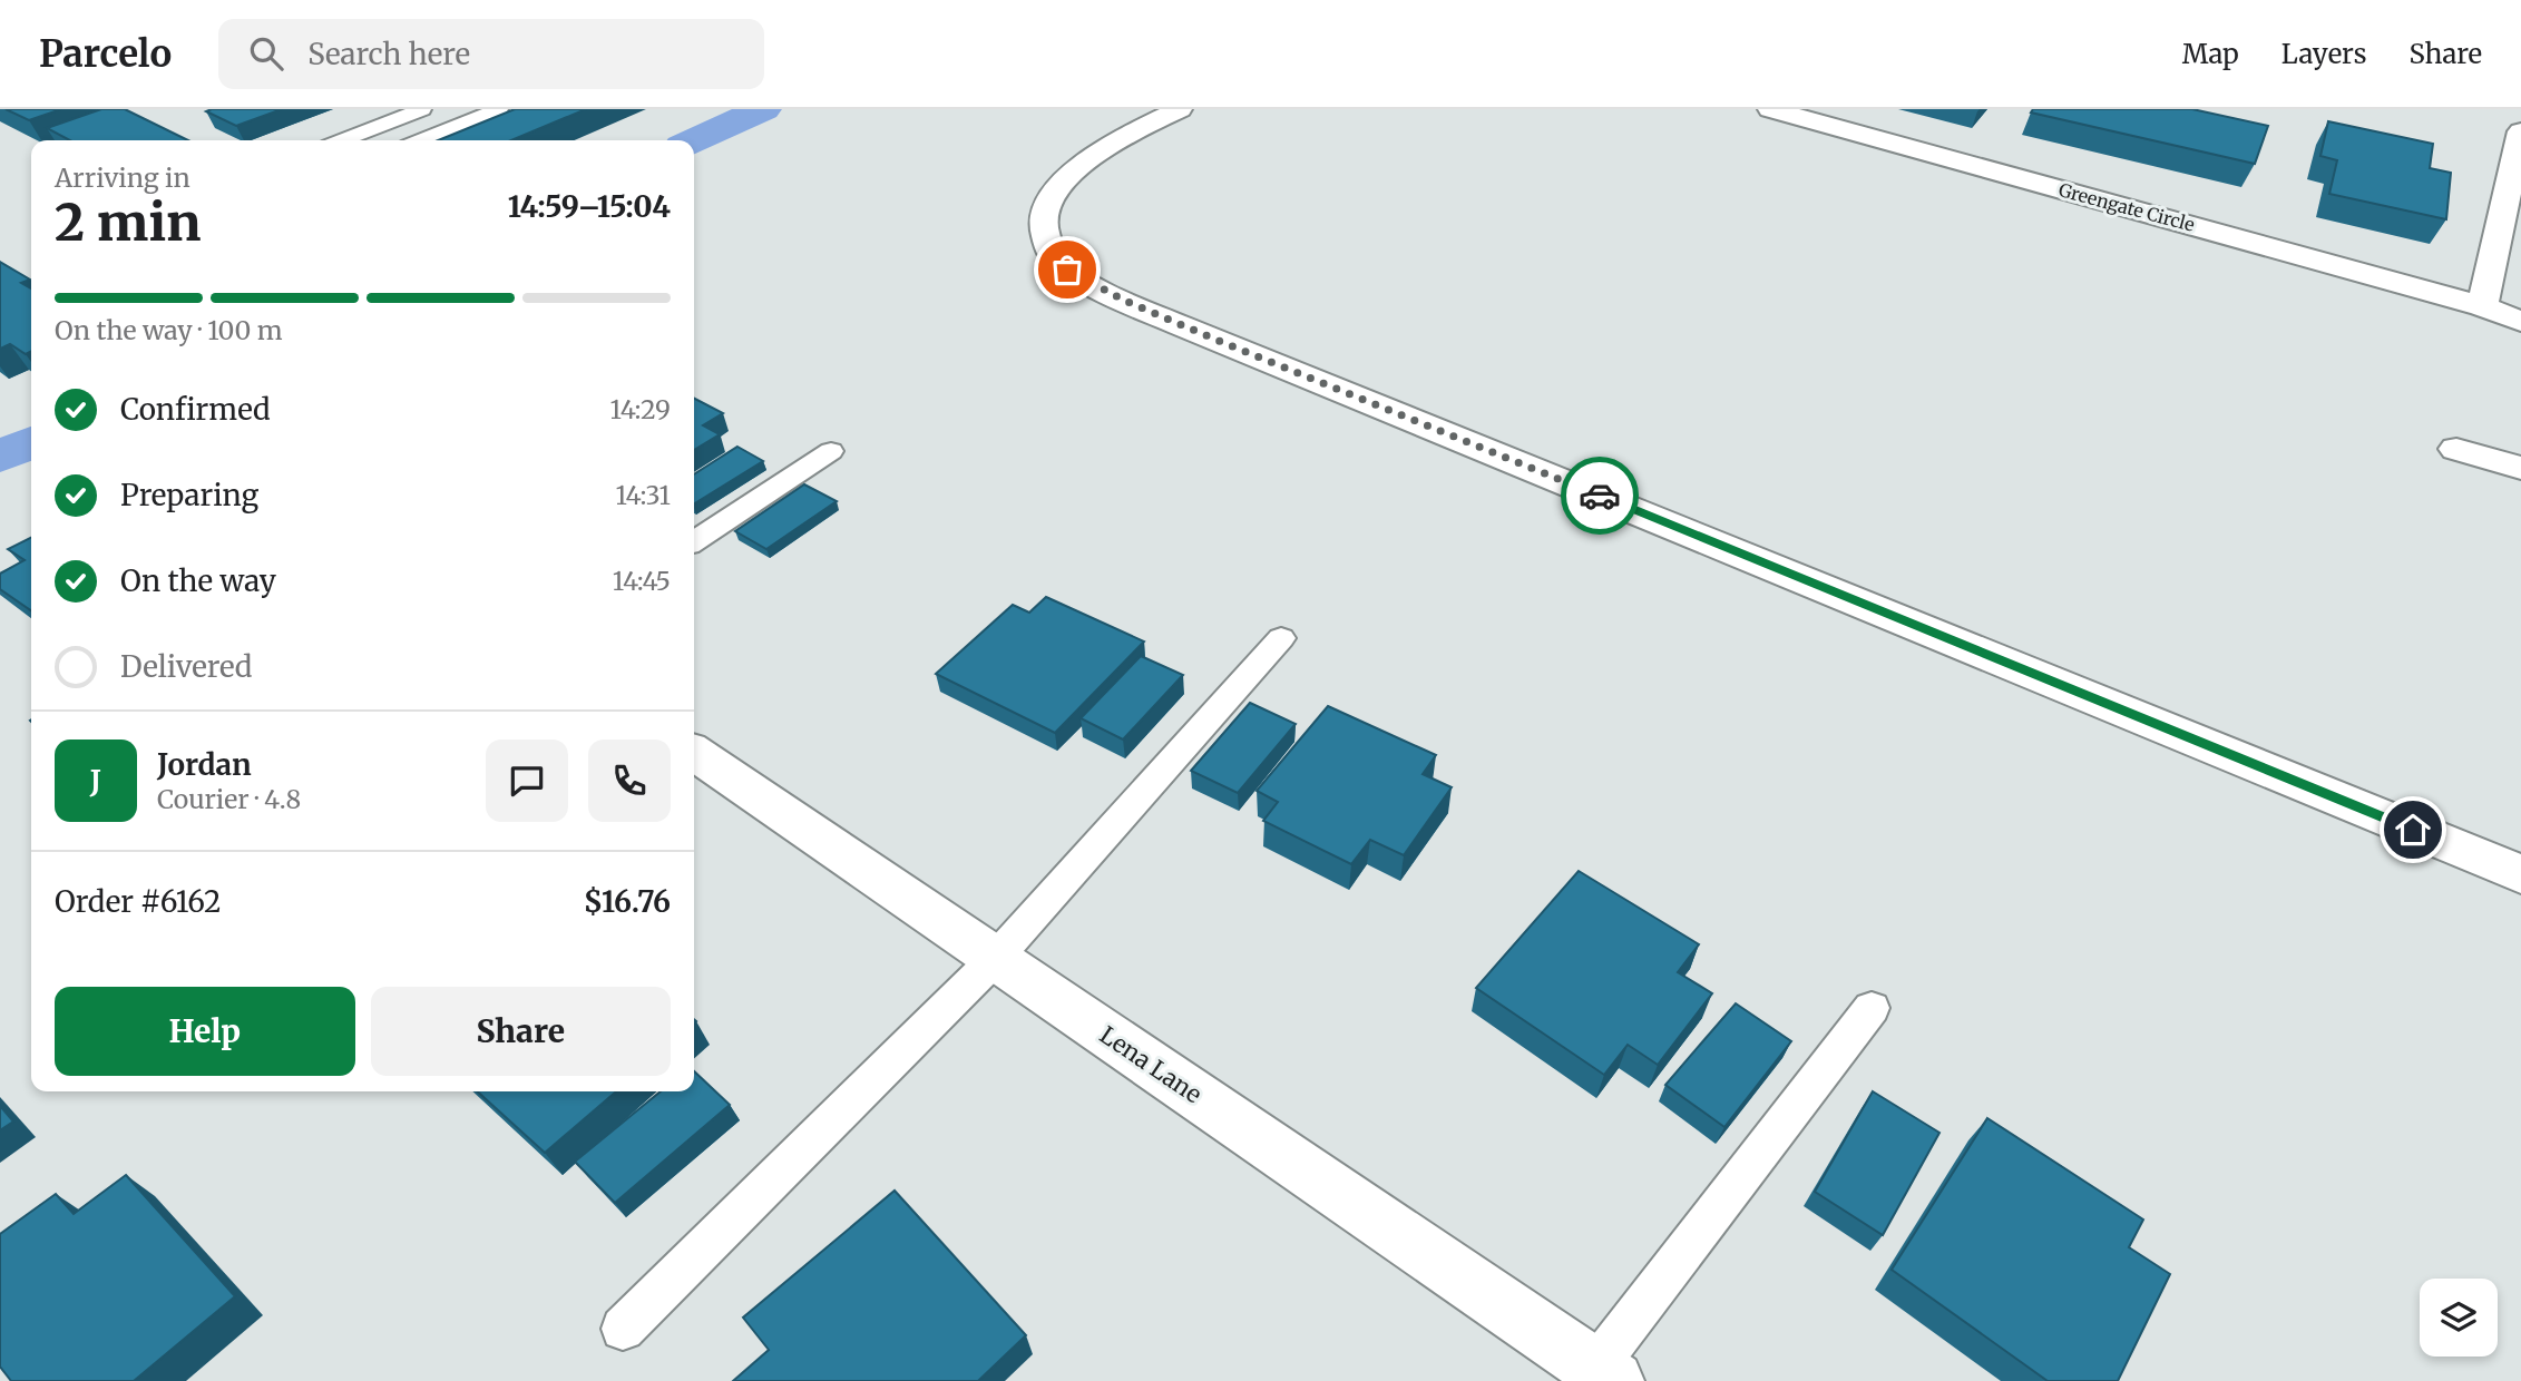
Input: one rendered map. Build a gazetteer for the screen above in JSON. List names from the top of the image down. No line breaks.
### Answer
{"streets":{"street":["Greengate Circle","Lena Lane"]},"page":{"header":"Parcelo","search":"Search here","nav":["Map","Layers","Share"],"heading":["2 min","Arriving in","14:59–15:04"],"panel":["Jordan","Courier · 4.8","Order #6162","$16.76"],"bar":"On the way · 100 m","list":[["Confirmed","14:29"],["Preparing","14:31"],["On the way","14:45"],"Delivered"],"round":"J","buttons":["Help","Share"]}}
